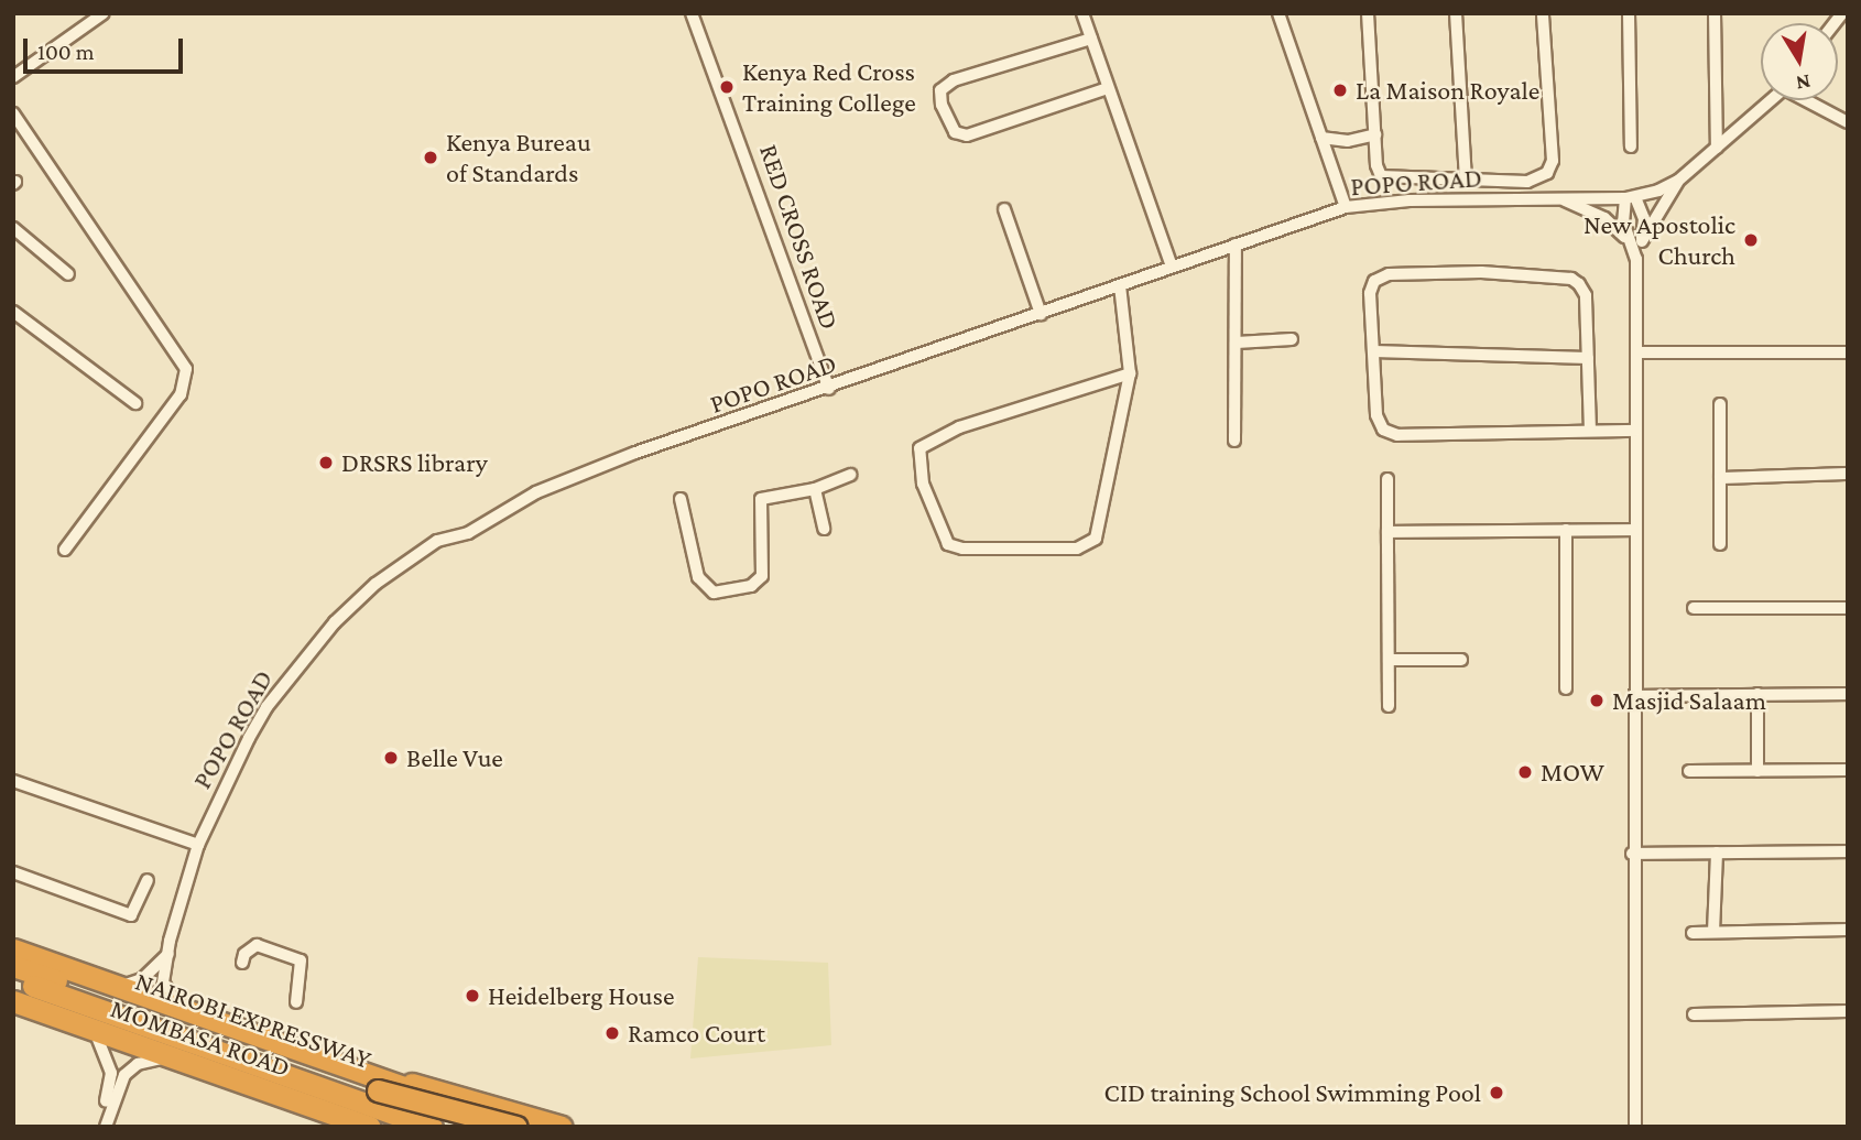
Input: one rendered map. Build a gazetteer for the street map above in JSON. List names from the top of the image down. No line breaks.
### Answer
{"streets":{"highway":["NAIROBI EXPRESSWAY","MOMBASA ROAD"],"street":["POPO ROAD","RED CROSS ROAD"]},"crossings":[["POPO ROAD","RED CROSS ROAD"],["POPO ROAD","MOMBASA ROAD"]],"places":["Kenya Red Cross Training College","La Maison Royale","Kenya Bureau of Standards","New Apostolic Church","DRSRS library","Masjid Salaam","Belle Vue","MOW","Heidelberg House","Ramco Court","CID training School Swimming Pool"],"scale_bar":"100 m","north":"bottom"}
